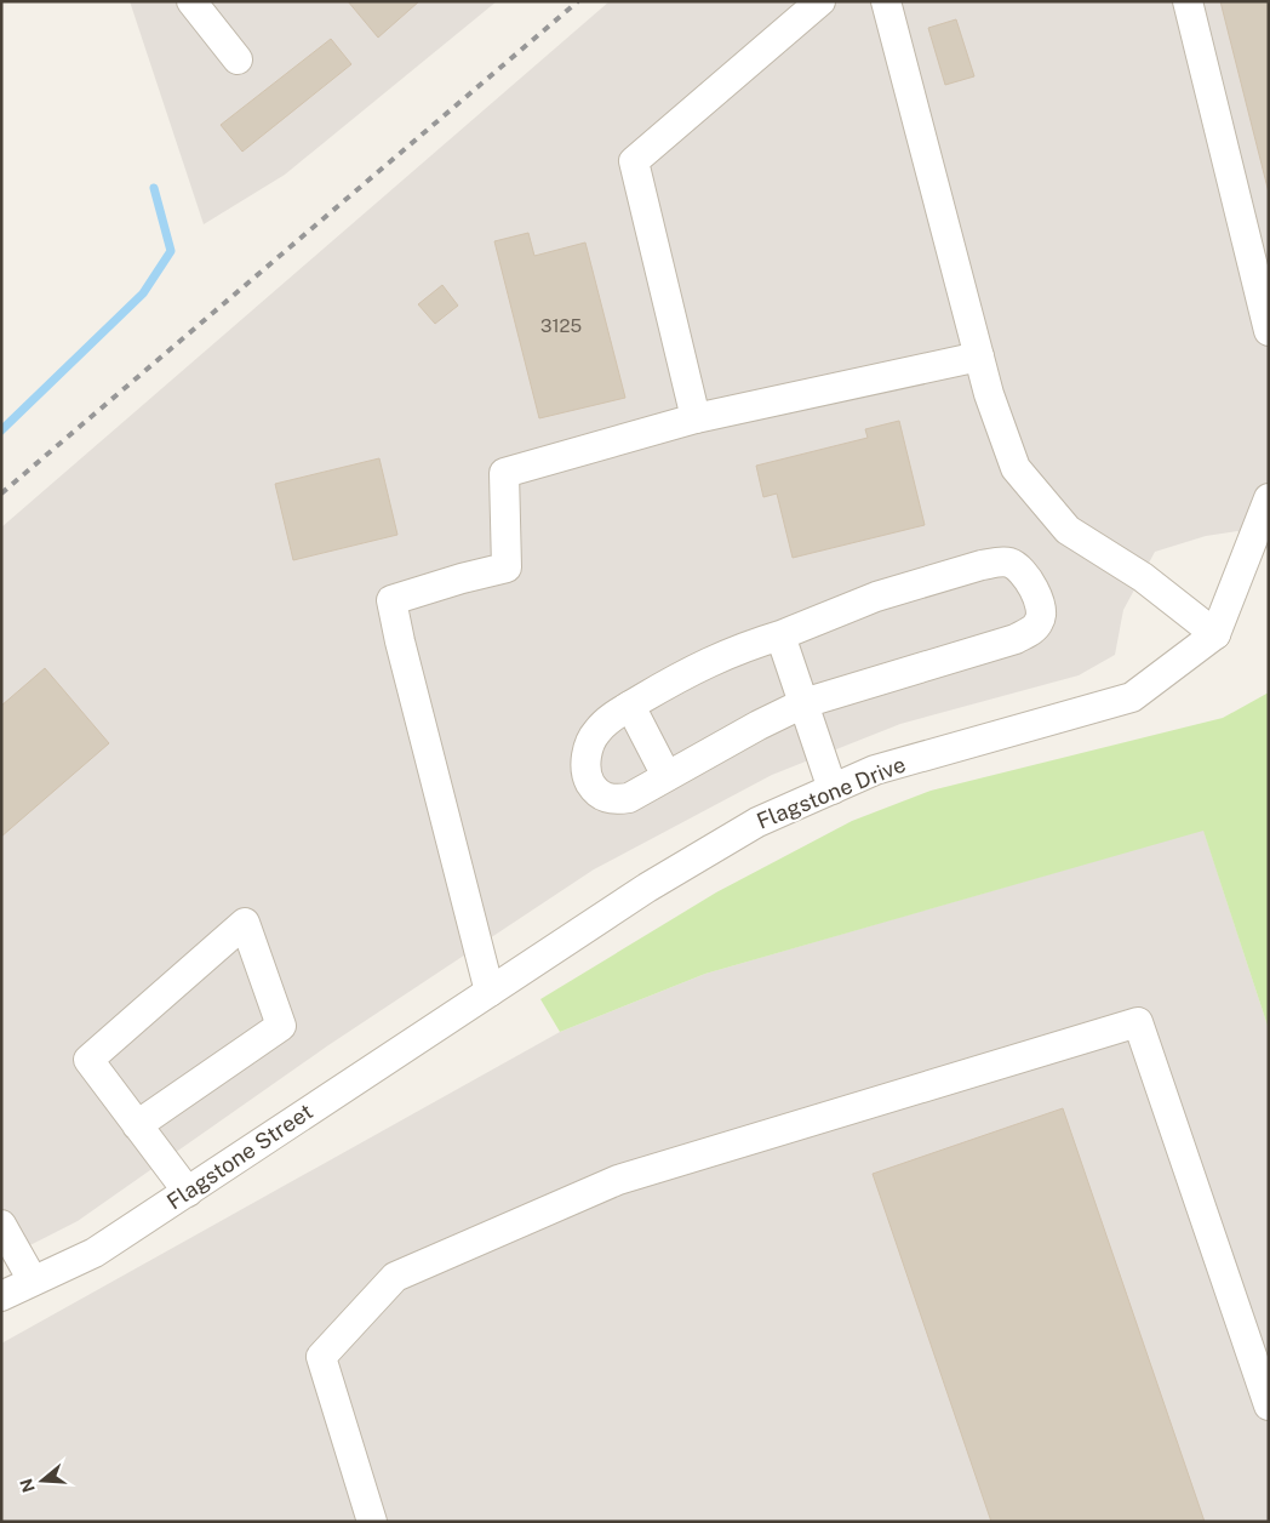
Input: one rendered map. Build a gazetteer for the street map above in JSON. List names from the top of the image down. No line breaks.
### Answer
{"streets":{"street":["Flagstone Drive","Flagstone Street"]},"crossings":[["Flagstone Drive","Flagstone Street"]],"house_numbers":["3125"],"north":"left"}
